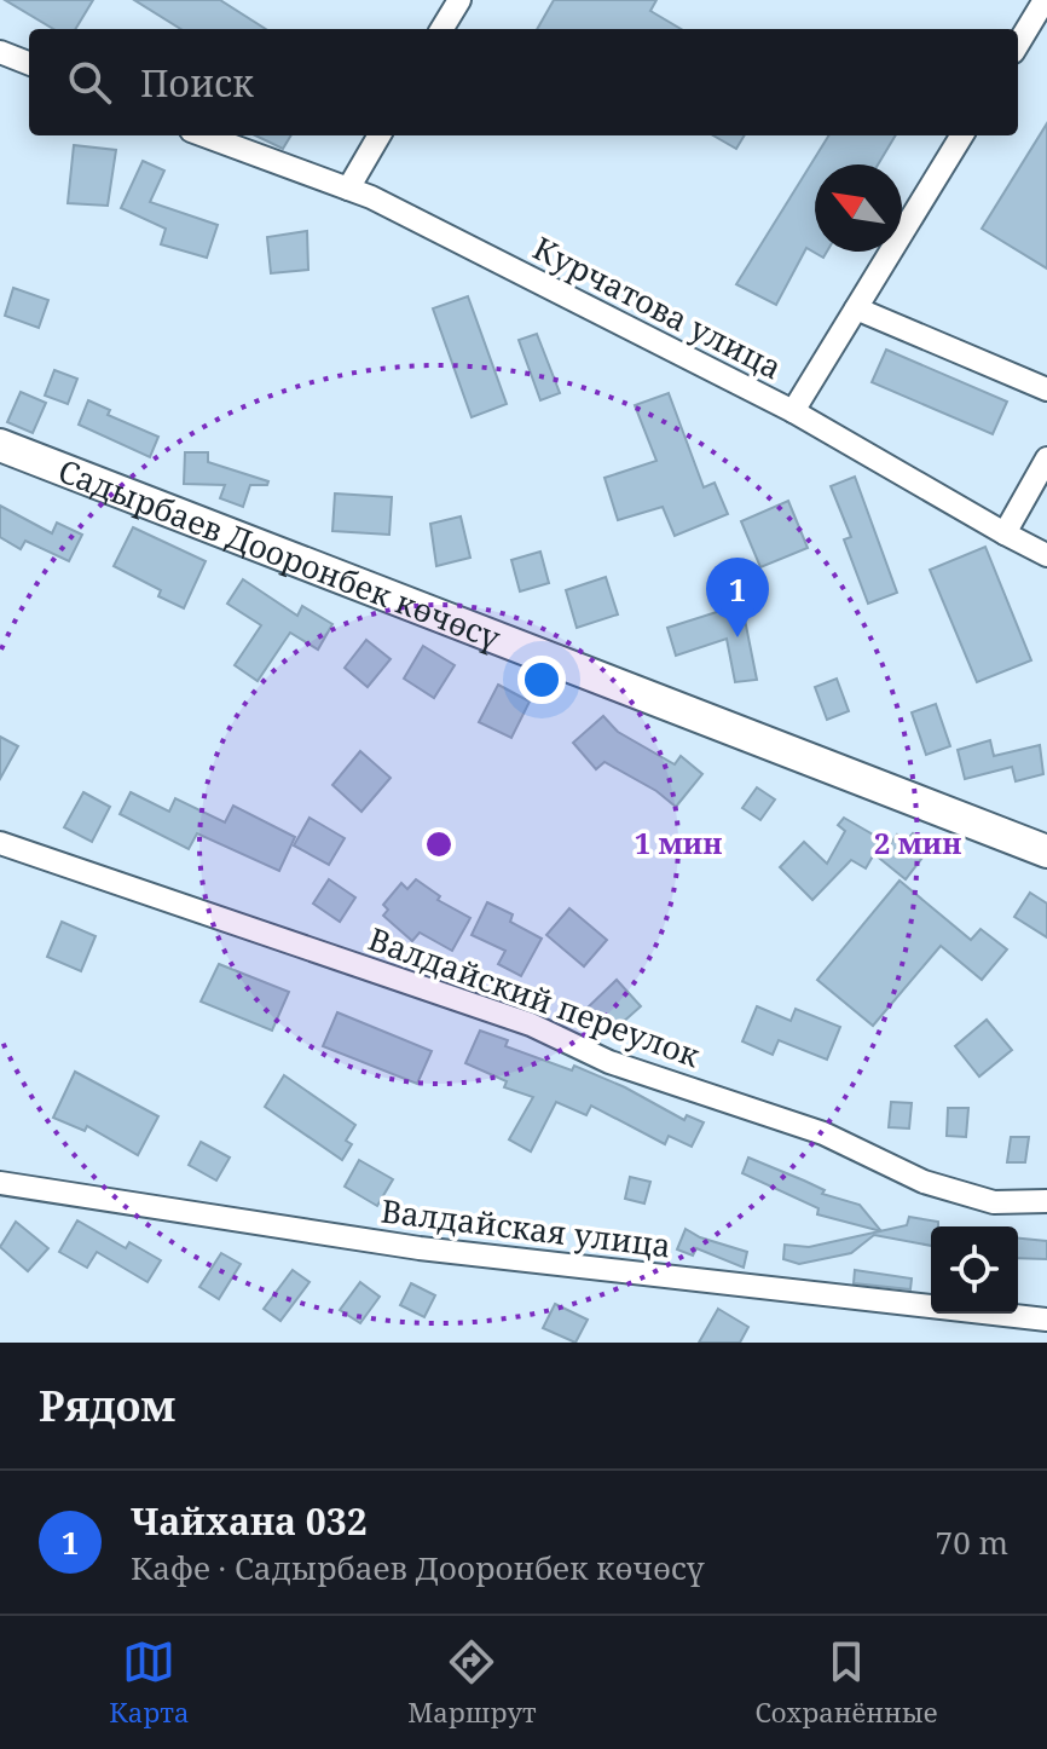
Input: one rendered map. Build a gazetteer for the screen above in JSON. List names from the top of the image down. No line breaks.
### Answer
{"streets":{"main road":["Садырбаев Дооронбек көчөсү"],"street":["Курчатова улица","Валдайский переулок","Валдайская улица"]},"north":"top left","page":{"search":"Поиск","pins":"1","heading":"Рядом","list":[{"mark":"1","name":"Чайхана 032","note":"Кафе · Садырбаев Дооронбек көчөсү","value":"70 m"}],"nav":["Карта","Маршрут","Сохранённые"]},"rings":["1 мин","2 мин"]}
